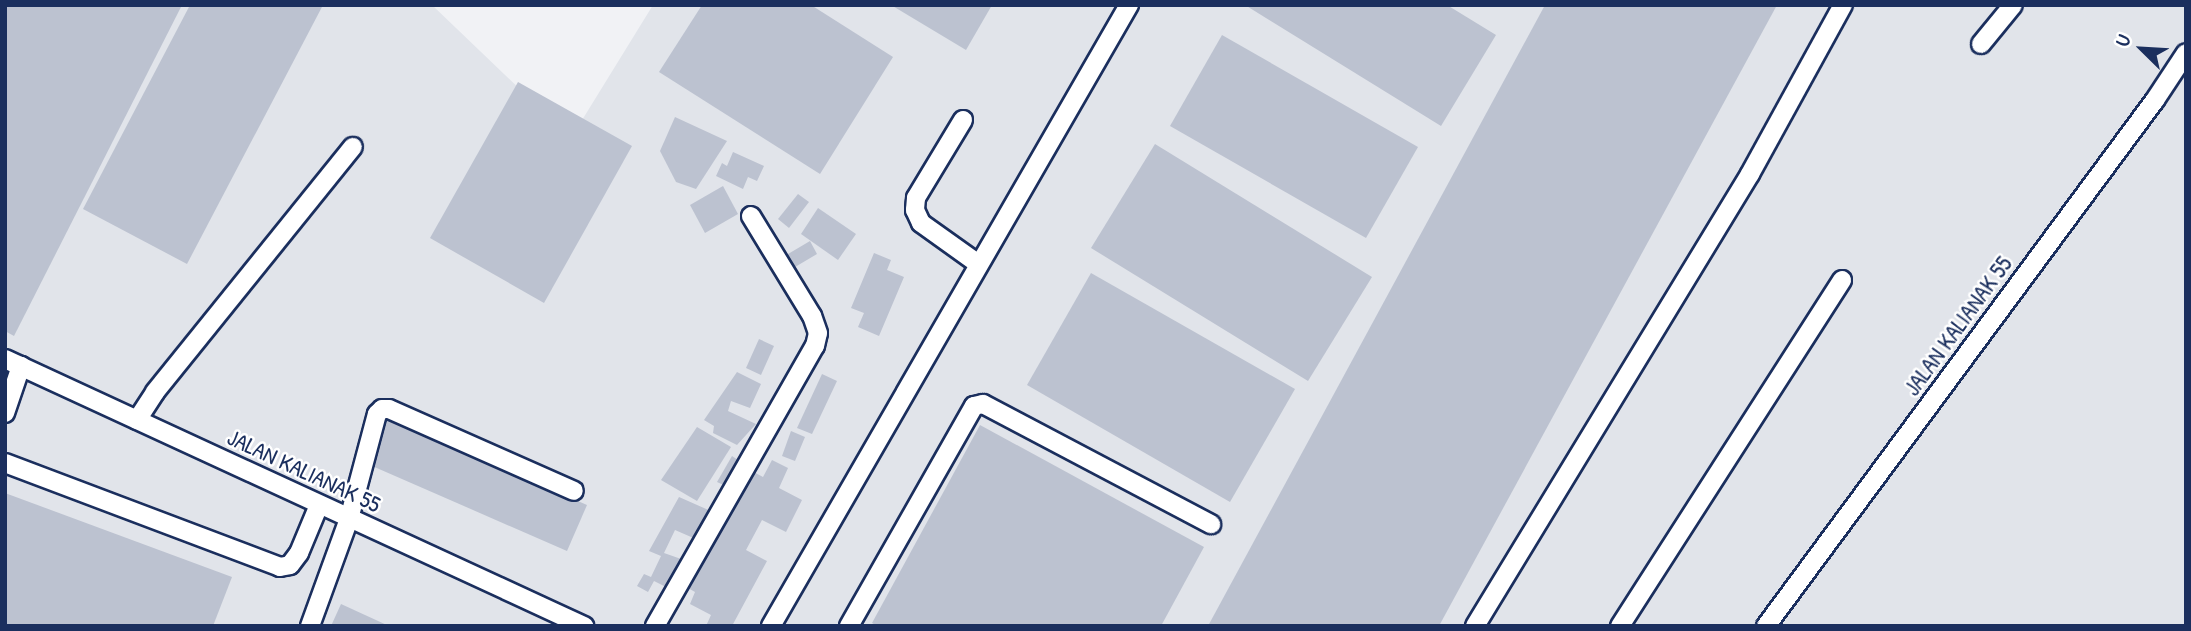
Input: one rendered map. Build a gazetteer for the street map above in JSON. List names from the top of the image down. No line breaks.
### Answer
{"streets":{"lane":["JALAN KALIANAK 55"]},"north":"top left"}
